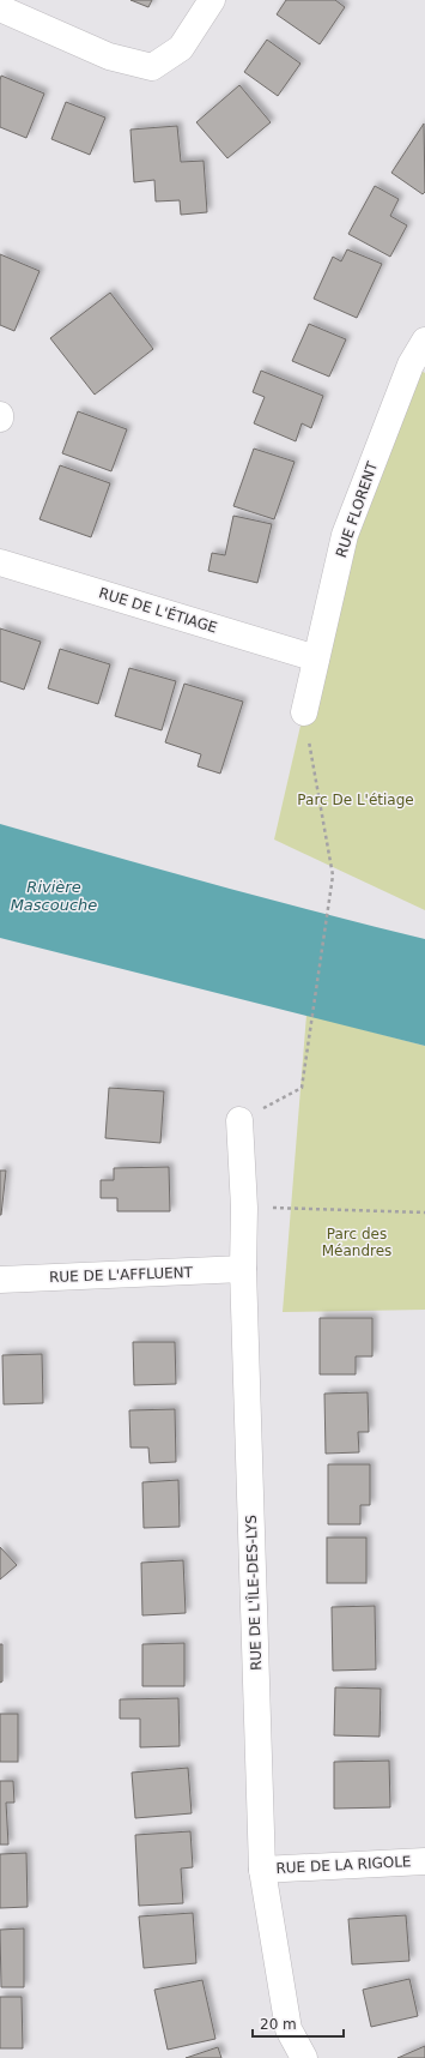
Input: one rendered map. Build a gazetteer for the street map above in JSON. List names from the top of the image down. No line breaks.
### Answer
{"streets":{"street":["RUE FLORENT","RUE DE L'ÉTIAGE","RUE DE L'AFFLUENT","RUE DE L'ÎLE-DES-LYS","RUE DE LA RIGOLE"]},"crossings":[["RUE FLORENT","RUE DE L'ÉTIAGE"],["RUE DE L'AFFLUENT","RUE DE L'ÎLE-DES-LYS"],["RUE DE L'ÎLE-DES-LYS","RUE DE LA RIGOLE"]],"water":["Rivière Mascouche"],"parks":["Parc De L'étiage","Parc des Méandres"],"scale_bar":"20 m"}
